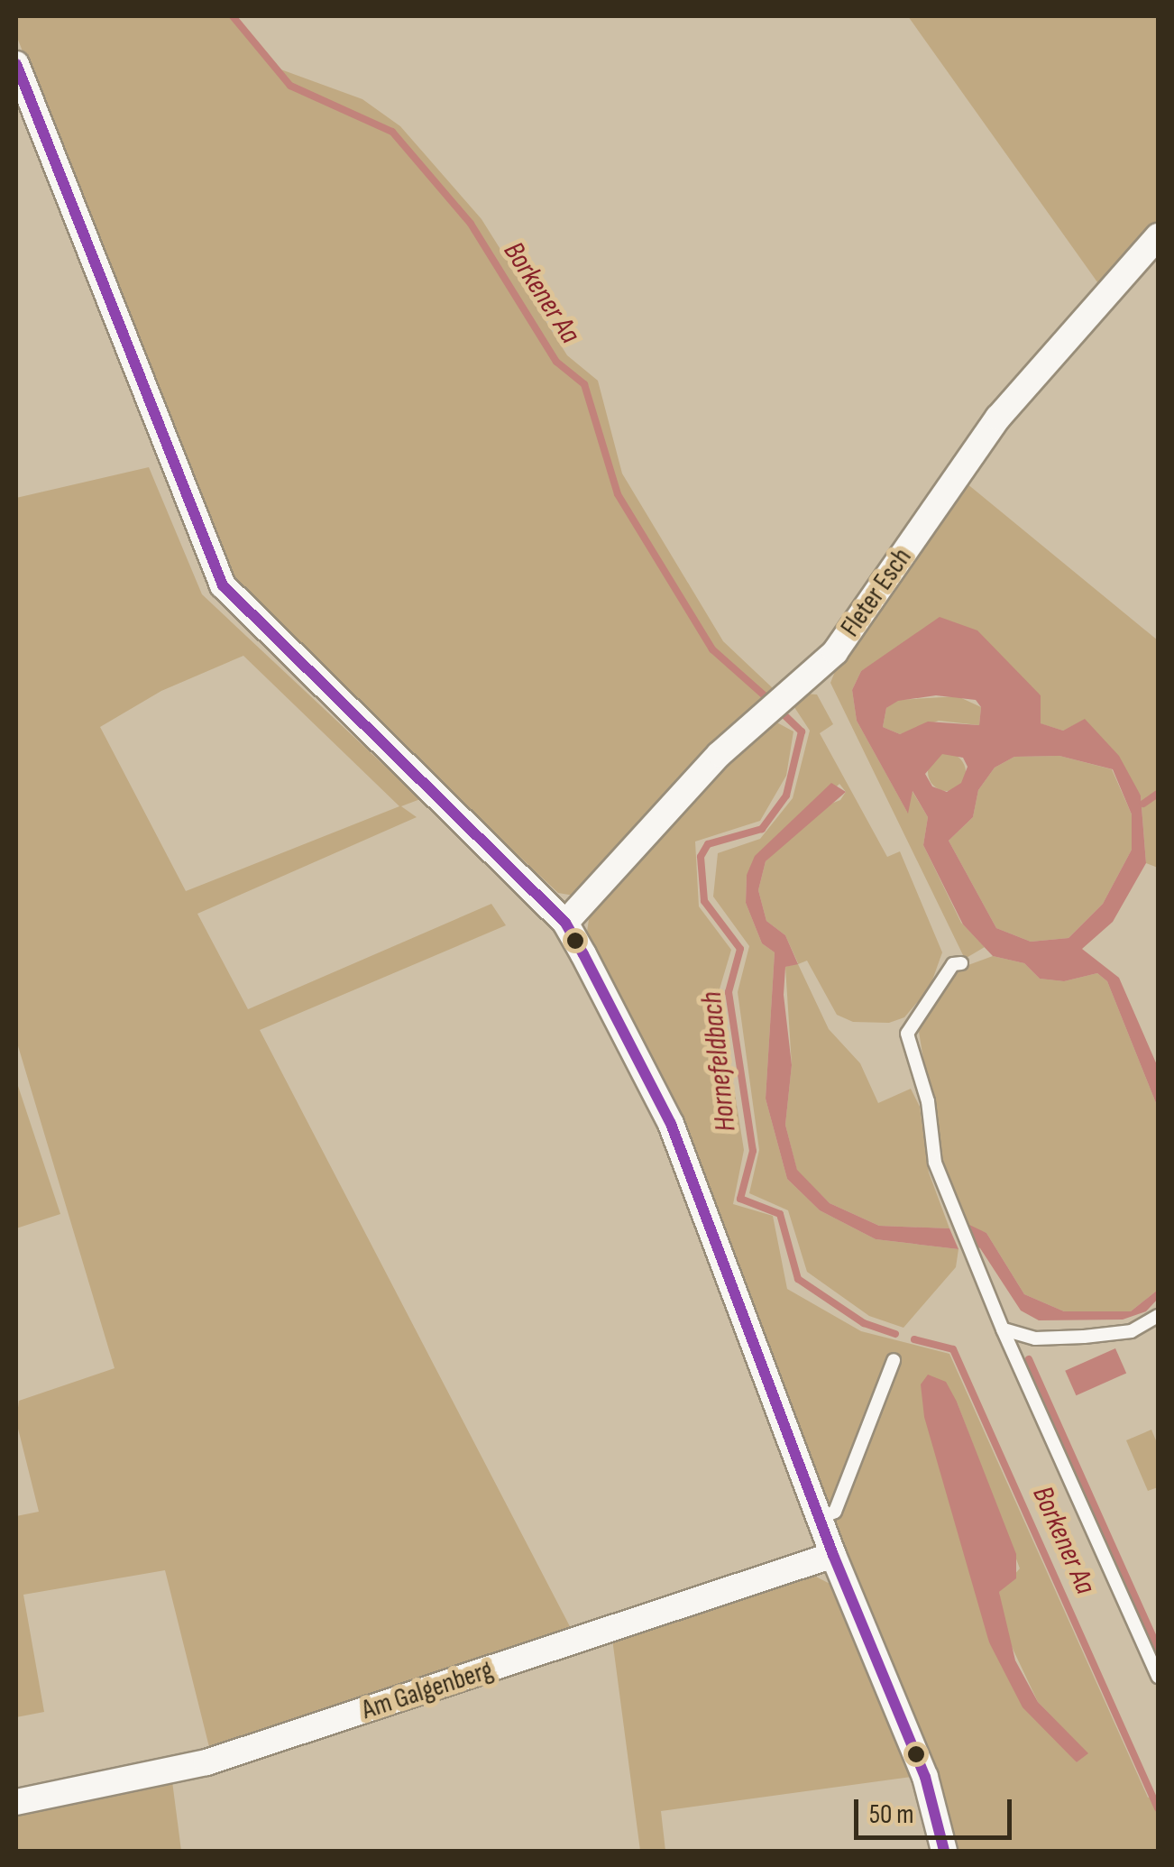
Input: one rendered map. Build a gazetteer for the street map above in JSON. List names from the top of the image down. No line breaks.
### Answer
{"streets":{"street":["Fleter Esch","Am Galgenberg"]},"water":["Borkener Aa","Hornefeldbach"],"scale_bar":"50 m"}
